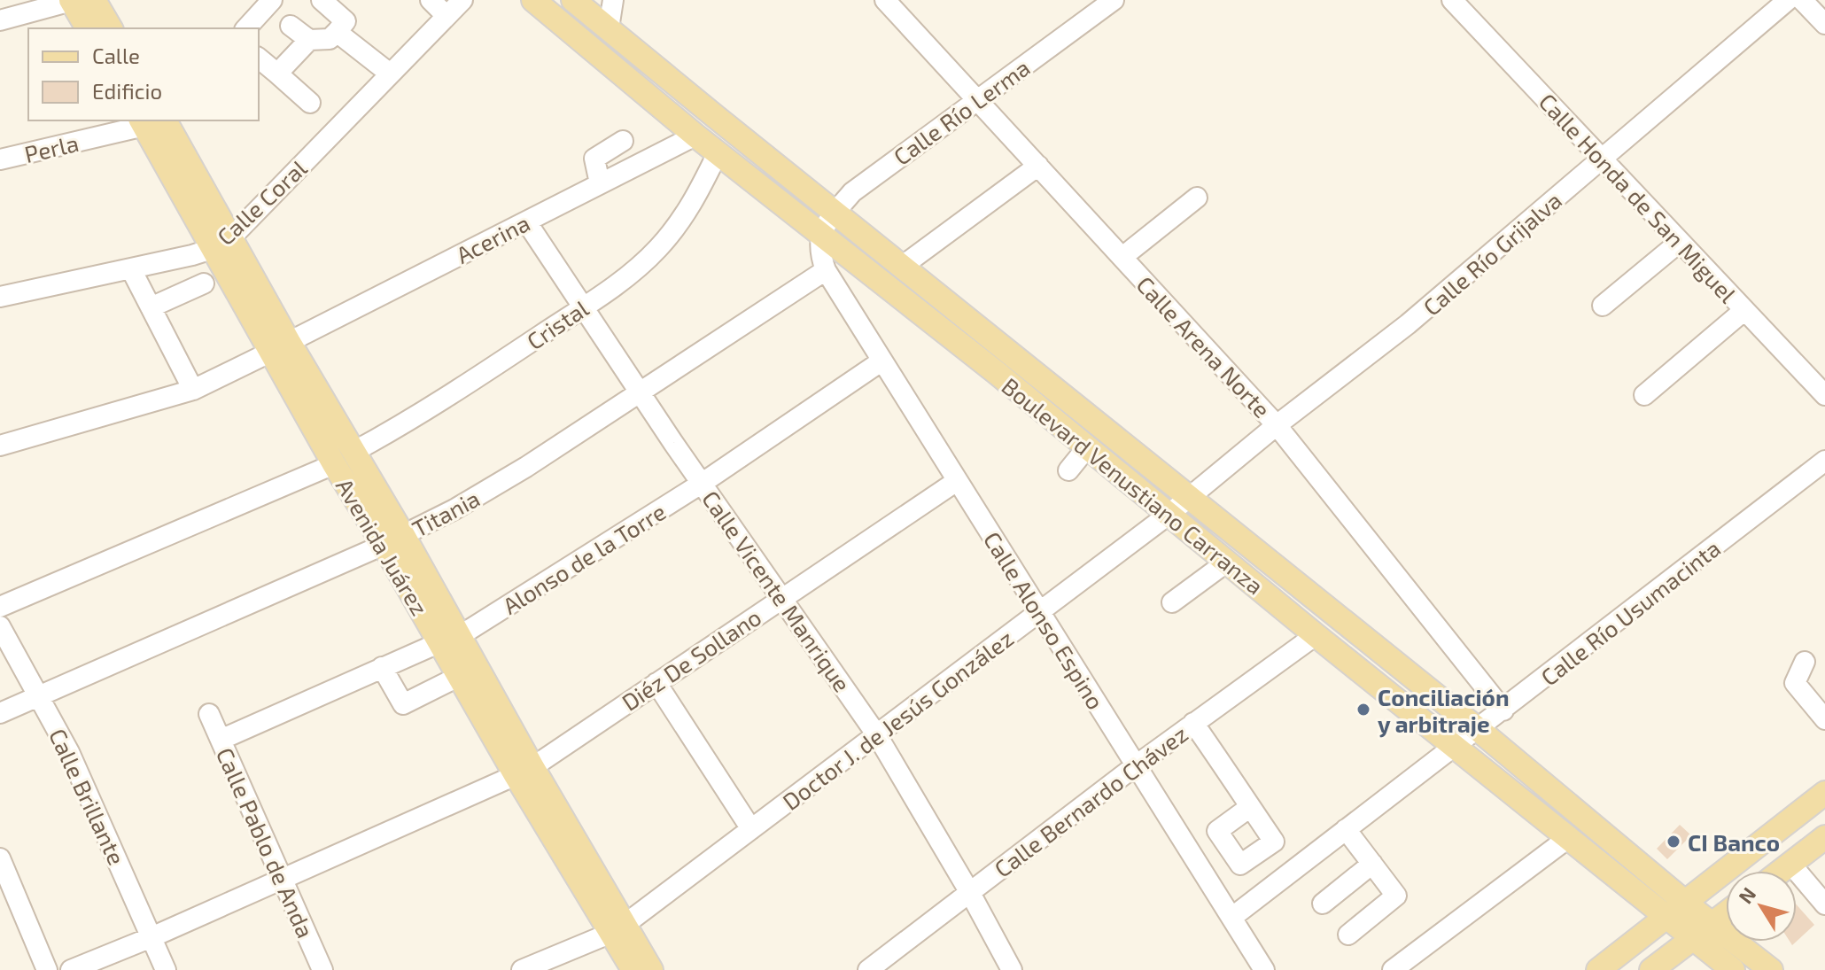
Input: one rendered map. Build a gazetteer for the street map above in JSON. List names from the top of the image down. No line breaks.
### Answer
{"streets":{"main road":["Boulevard Venustiano Carranza","Avenida Juárez"],"street":["Calle Río Lerma","Perla","Calle Honda de San Miguel","Calle Coral","Acerina","Calle Río Grijalva","Cristal","Calle Arena Norte","Titania","Alonso de la Torre","Calle Vicente Manrique","Calle Río Usumacinta","Calle Alonso Espino","Diéz De Sollano","Doctor J. de Jesús González","Calle Brillante","Calle Bernardo Chávez","Calle Pablo de Anda"]},"crossings":[["Calle Río Lerma","Calle Arena Norte"],["Calle Río Lerma","Boulevard Venustiano Carranza"],["Perla","Avenida Juárez"],["Calle Honda de San Miguel","Calle Río Grijalva"],["Calle Coral","Avenida Juárez"],["Acerina","Boulevard Venustiano Carranza"],["Acerina","Avenida Juárez"],["Acerina","Calle Vicente Manrique"],["Calle Río Grijalva","Calle Arena Norte"],["Calle Río Grijalva","Boulevard Venustiano Carranza"],["Calle Río Grijalva","Doctor J. de Jesús González"],["Cristal","Boulevard Venustiano Carranza"],["Cristal","Avenida Juárez"],["Cristal","Calle Vicente Manrique"],["Calle Arena Norte","Calle Río Usumacinta"],["Boulevard Venustiano Carranza","Calle Río Usumacinta"],["Boulevard Venustiano Carranza","Doctor J. de Jesús González"],["Boulevard Venustiano Carranza","Calle Bernardo Chávez"],["Titania","Avenida Juárez"],["Titania","Calle Vicente Manrique"],["Titania","Calle Alonso Espino"],["Titania","Calle Brillante"],["Avenida Juárez","Alonso de la Torre"],["Avenida Juárez","Diéz De Sollano"],["Avenida Juárez","Doctor J. de Jesús González"],["Alonso de la Torre","Calle Vicente Manrique"],["Alonso de la Torre","Calle Alonso Espino"],["Alonso de la Torre","Calle Pablo de Anda"],["Calle Vicente Manrique","Diéz De Sollano"],["Calle Vicente Manrique","Doctor J. de Jesús González"],["Calle Vicente Manrique","Calle Bernardo Chávez"],["Calle Río Usumacinta","Calle Alonso Espino"],["Calle Alonso Espino","Diéz De Sollano"],["Calle Alonso Espino","Doctor J. de Jesús González"],["Calle Alonso Espino","Calle Bernardo Chávez"],["Diéz De Sollano","Calle Brillante"],["Diéz De Sollano","Calle Pablo de Anda"]],"places":["Conciliación y arbitraje","CI Banco"],"legend":["Calle","Edificio"],"north":"top left"}
